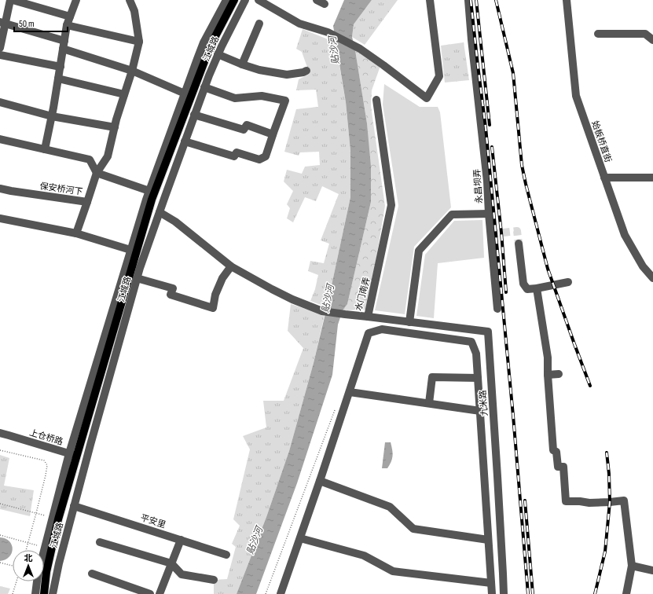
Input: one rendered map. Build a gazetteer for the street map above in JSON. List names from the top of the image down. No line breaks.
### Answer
{"streets":{"main road":["江城路"],"street":["始板桥直街","永昌坝弄","保安桥河下","水门南弄","九米路","上仓桥路","平安里"]},"crossings":[["江城路","水门南弄"],["江城路","上仓桥路"],["江城路","平安里"],["永昌坝弄","九米路"],["水门南弄","九米路"]],"water":["贴沙河"],"scale_bar":"50 m","north":"top"}
